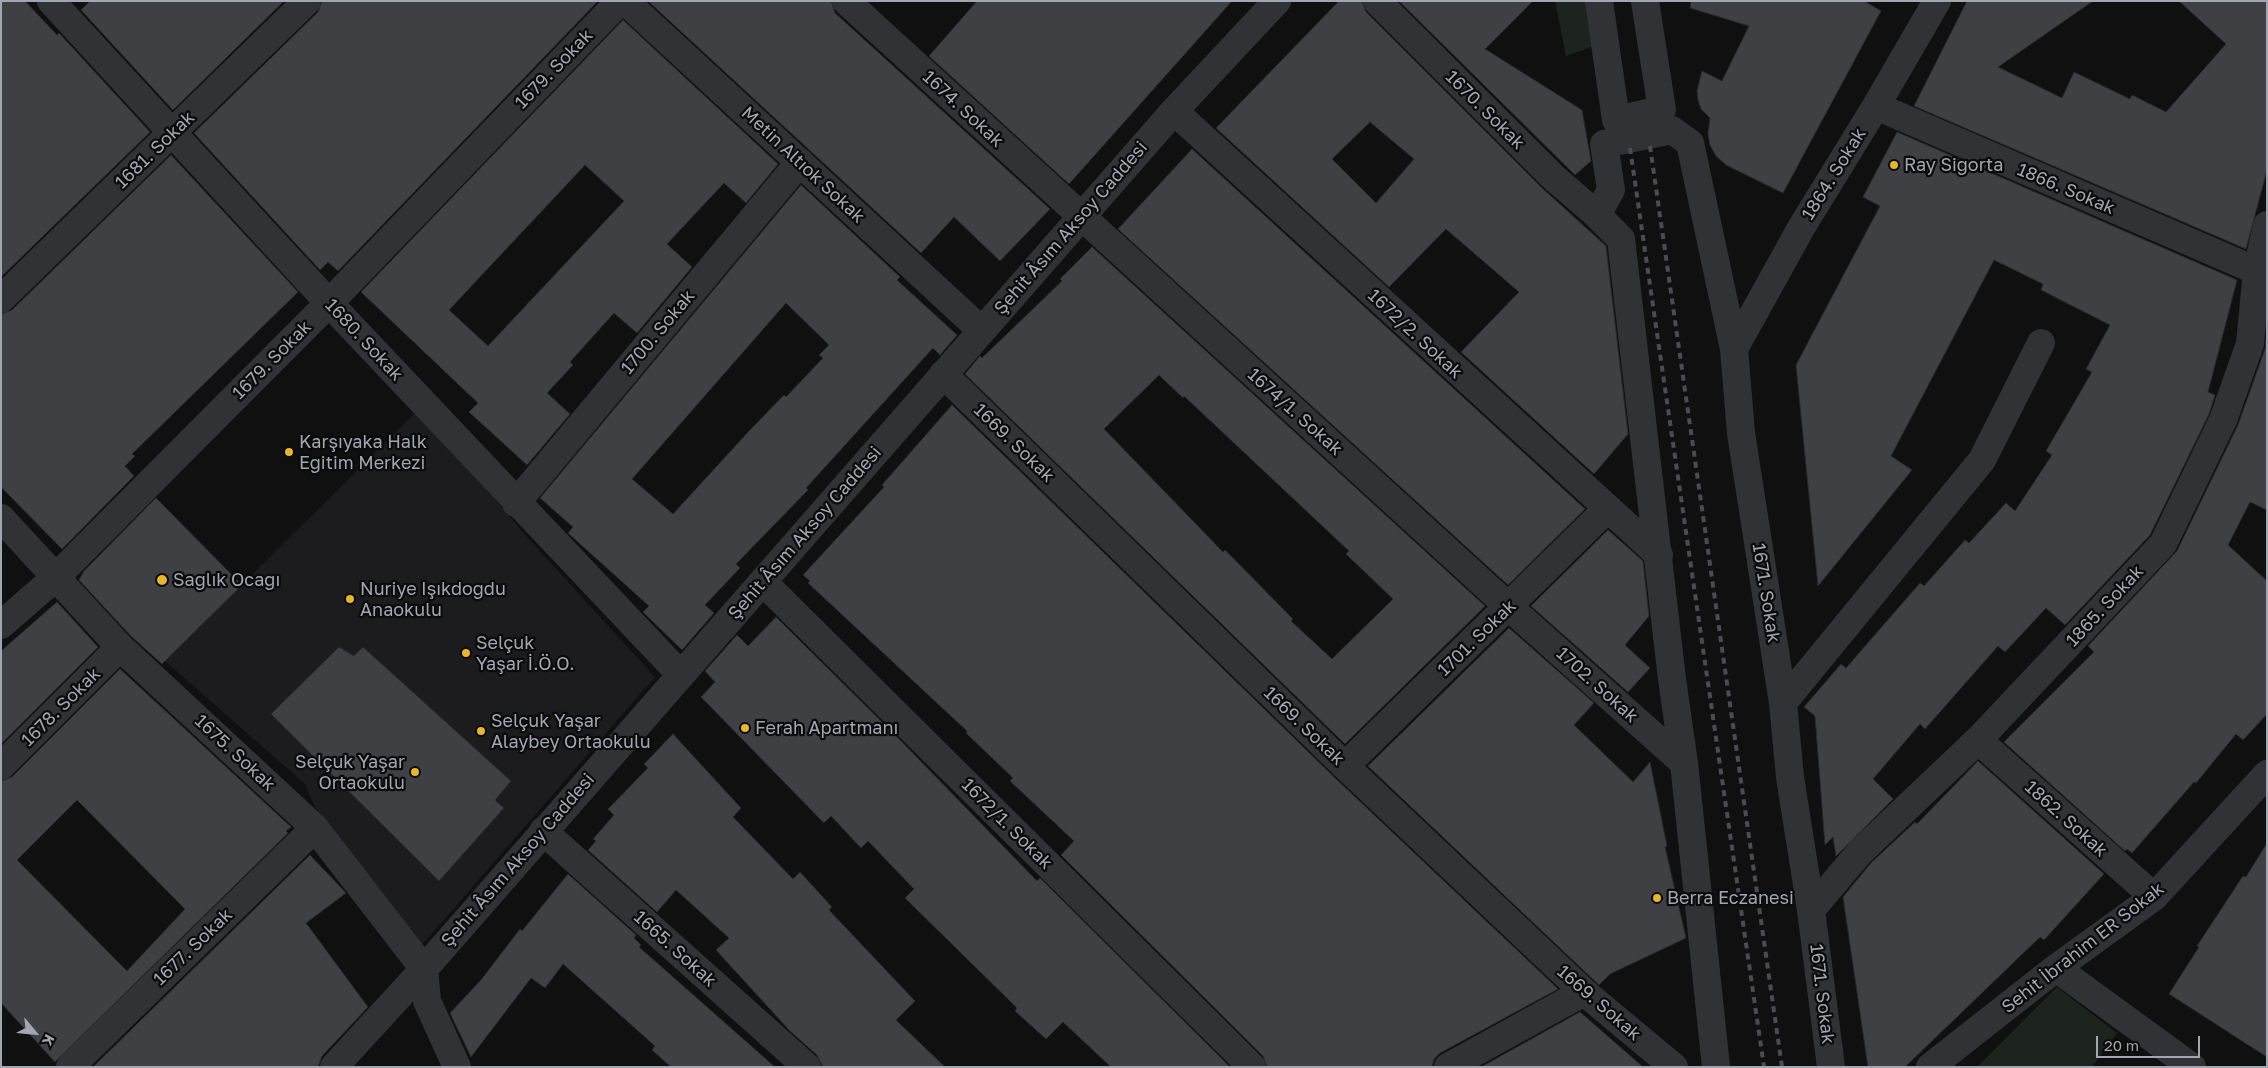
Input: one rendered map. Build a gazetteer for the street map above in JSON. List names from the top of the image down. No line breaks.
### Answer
{"streets":{"street":["1679. Sokak","1674. Sokak","1670. Sokak","1681. Sokak","Metin Altıok Sokak","1864. Sokak","1866. Sokak","Şehit Âsım Aksoy Caddesi","1700. Sokak","1672/2. Sokak","1680. Sokak","1674/1. Sokak","1669. Sokak","1671. Sokak","1865. Sokak","1701. Sokak","1702. Sokak","1678. Sokak","1675. Sokak","1862. Sokak","1672/1. Sokak","1677. Sokak","Sehit İbrahim ER Sokak","1665. Sokak"]},"crossings":[["1679. Sokak","1680. Sokak"],["1679. Sokak","1675. Sokak"],["1674. Sokak","Şehit Âsım Aksoy Caddesi"],["1674. Sokak","1674/1. Sokak"],["1670. Sokak","1671. Sokak"],["1681. Sokak","1680. Sokak"],["Metin Altıok Sokak","Şehit Âsım Aksoy Caddesi"],["Metin Altıok Sokak","1700. Sokak"],["1864. Sokak","1866. Sokak"],["1864. Sokak","1671. Sokak"],["1866. Sokak","1865. Sokak"],["Şehit Âsım Aksoy Caddesi","1672/2. Sokak"],["Şehit Âsım Aksoy Caddesi","1680. Sokak"],["Şehit Âsım Aksoy Caddesi","1674/1. Sokak"],["Şehit Âsım Aksoy Caddesi","1669. Sokak"],["Şehit Âsım Aksoy Caddesi","1675. Sokak"],["Şehit Âsım Aksoy Caddesi","1672/1. Sokak"],["Şehit Âsım Aksoy Caddesi","1665. Sokak"],["1700. Sokak","1680. Sokak"],["1672/2. Sokak","1701. Sokak"],["1674/1. Sokak","1701. Sokak"],["1674/1. Sokak","1702. Sokak"],["1669. Sokak","1701. Sokak"],["1671. Sokak","1865. Sokak"],["1865. Sokak","1862. Sokak"],["1701. Sokak","1702. Sokak"],["1678. Sokak","1675. Sokak"],["1675. Sokak","1677. Sokak"],["1862. Sokak","Sehit İbrahim ER Sokak"]],"places":["Ray Sigorta","Karşıyaka Halk Eğitim Merkezi","Sağlık Ocağı","Nuriye Işıkdoğdu Anaokulu","Selçuk Yaşar İ.Ö.O.","Ferah Apartmanı","Selçuk Yaşar Alaybey Ortaokulu","Selçuk Yaşar Ortaokulu","Berra Eczanesi"],"scale_bar":"20 m","north":"bottom right"}
